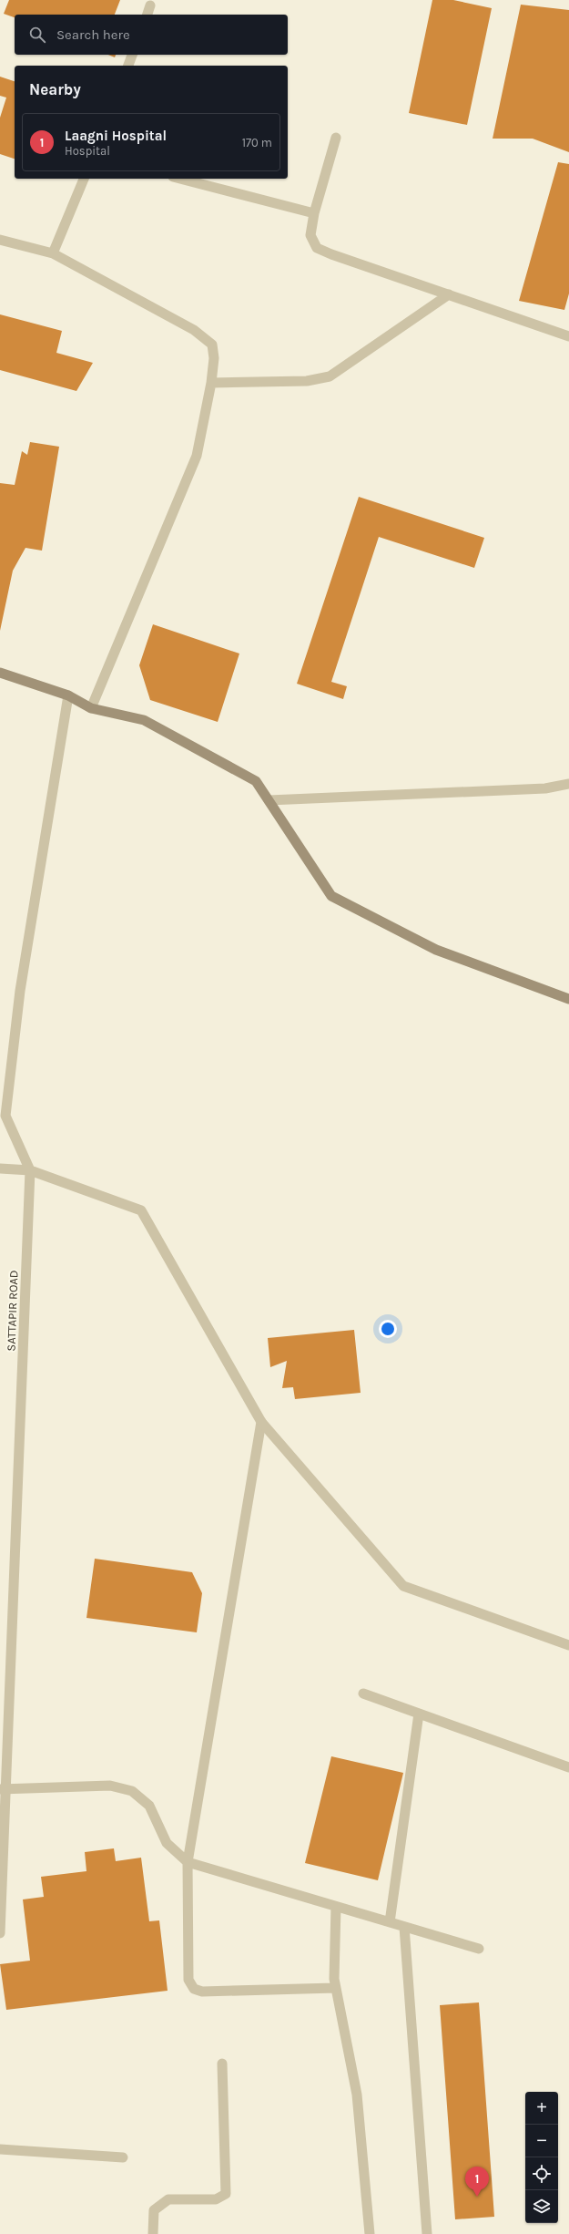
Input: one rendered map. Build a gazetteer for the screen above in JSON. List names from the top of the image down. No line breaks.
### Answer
{"streets":{"street":["SATTAPIR ROAD"]},"page":{"search":"Search here","heading":"Nearby","list":[{"mark":"1","name":"Laagni Hospital","note":"Hospital","value":"170 m"}],"map_buttons":["+","−"],"pins":"1"}}
